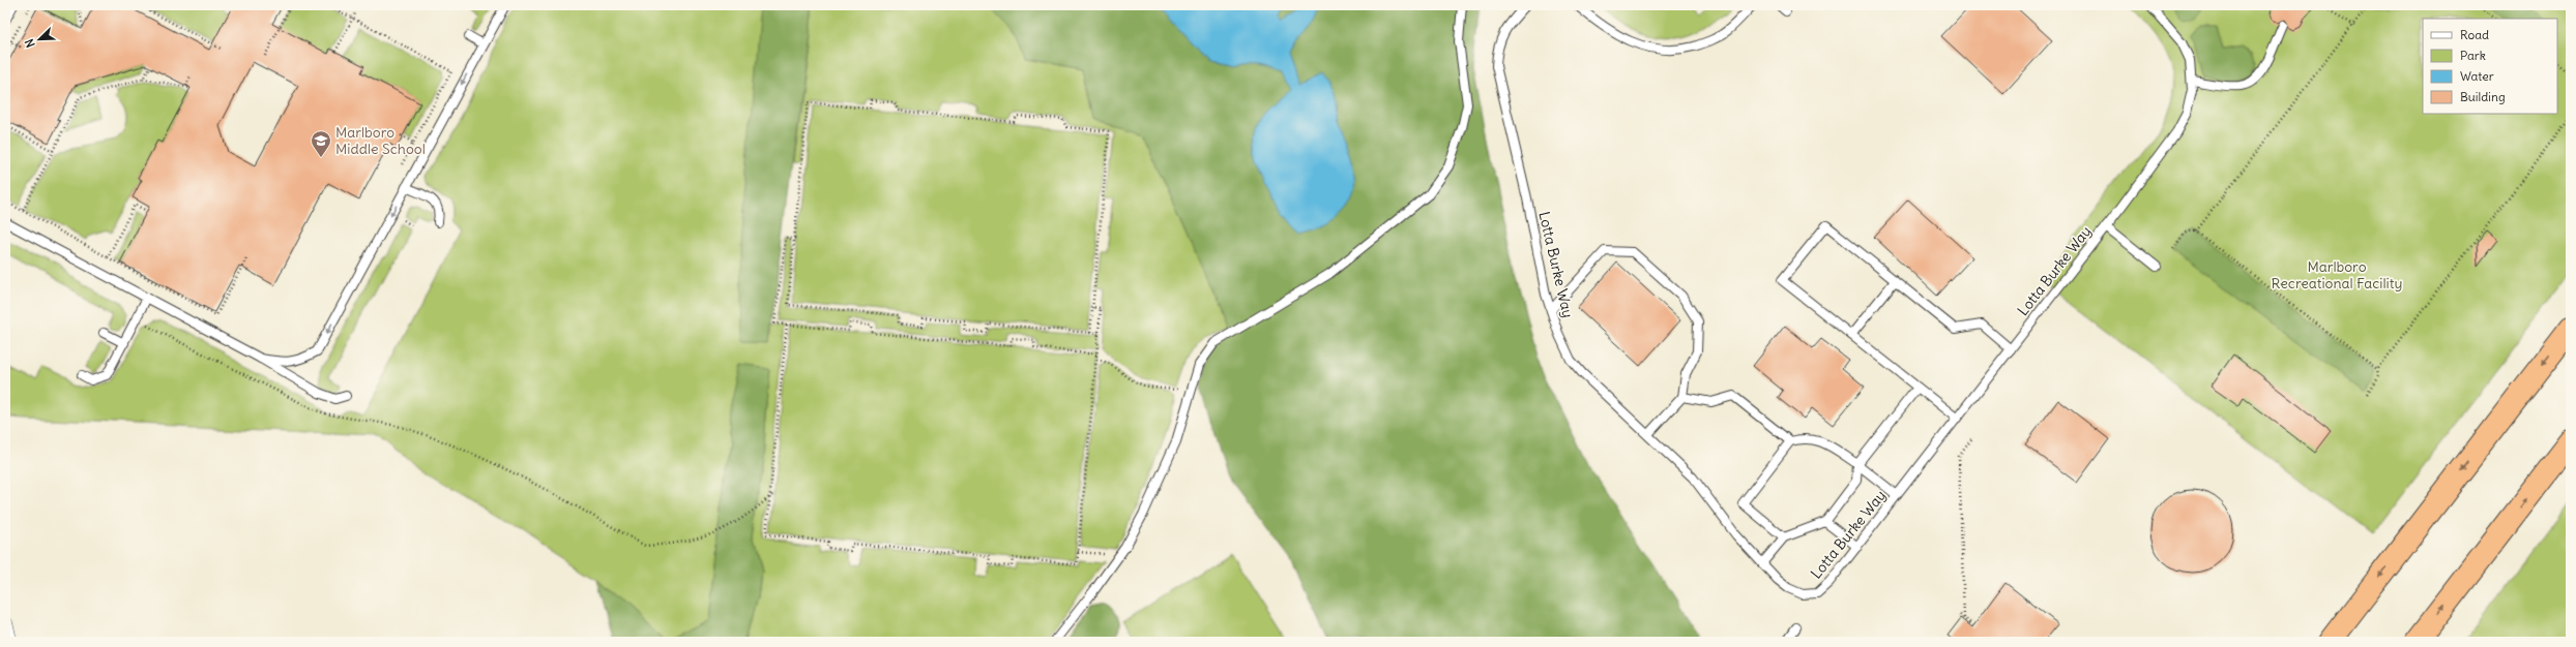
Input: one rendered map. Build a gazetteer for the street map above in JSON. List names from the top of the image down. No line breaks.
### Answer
{"streets":{"lane":["Lotta Burke Way"]},"parks":["Marlboro Recreational Facility"],"places":{"school or university":["Marlboro Middle School"]},"legend":["Road","Park","Water","Building"],"north":"bottom left"}
